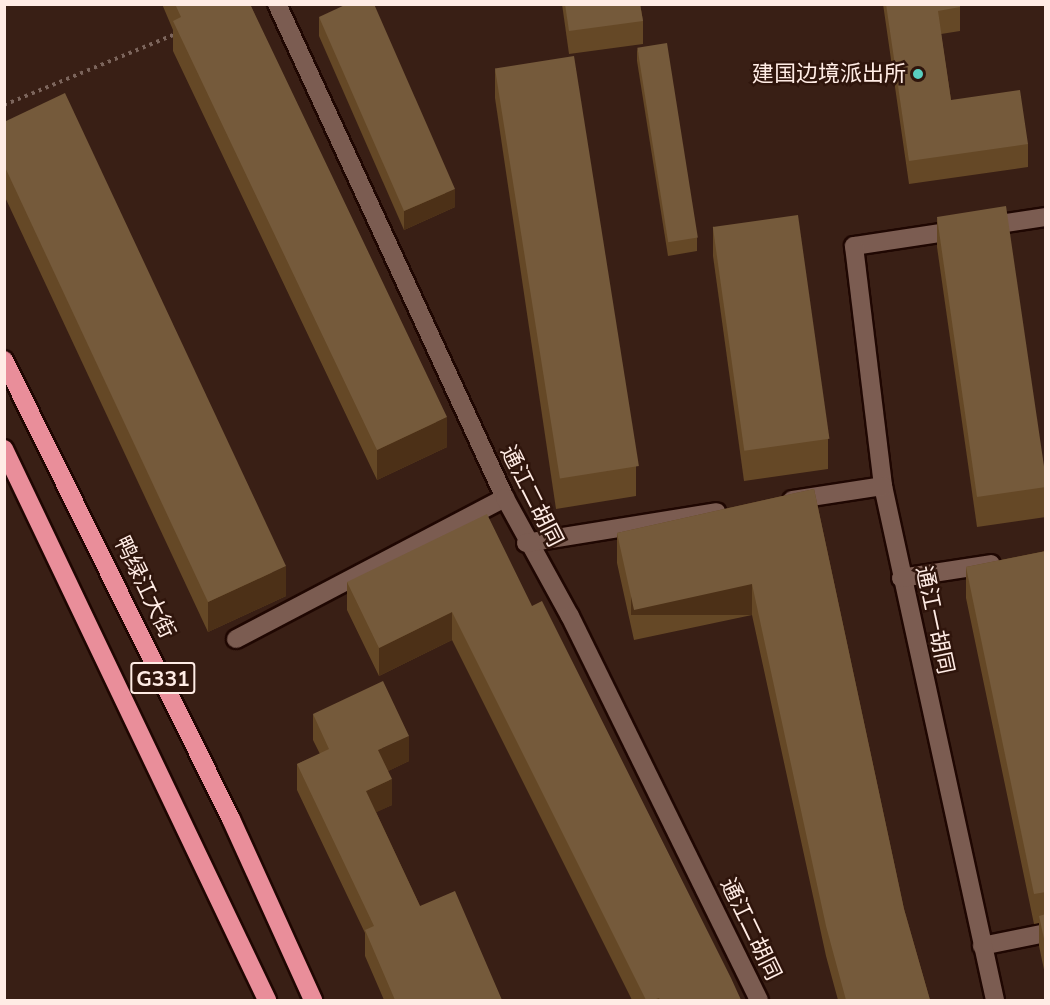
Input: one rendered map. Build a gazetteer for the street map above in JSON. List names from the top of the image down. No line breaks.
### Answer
{"streets":{"highway":["鸭绿江大街","G331"],"street":["通江二胡同","通江一胡同"]},"places":["建国边境派出所"]}
